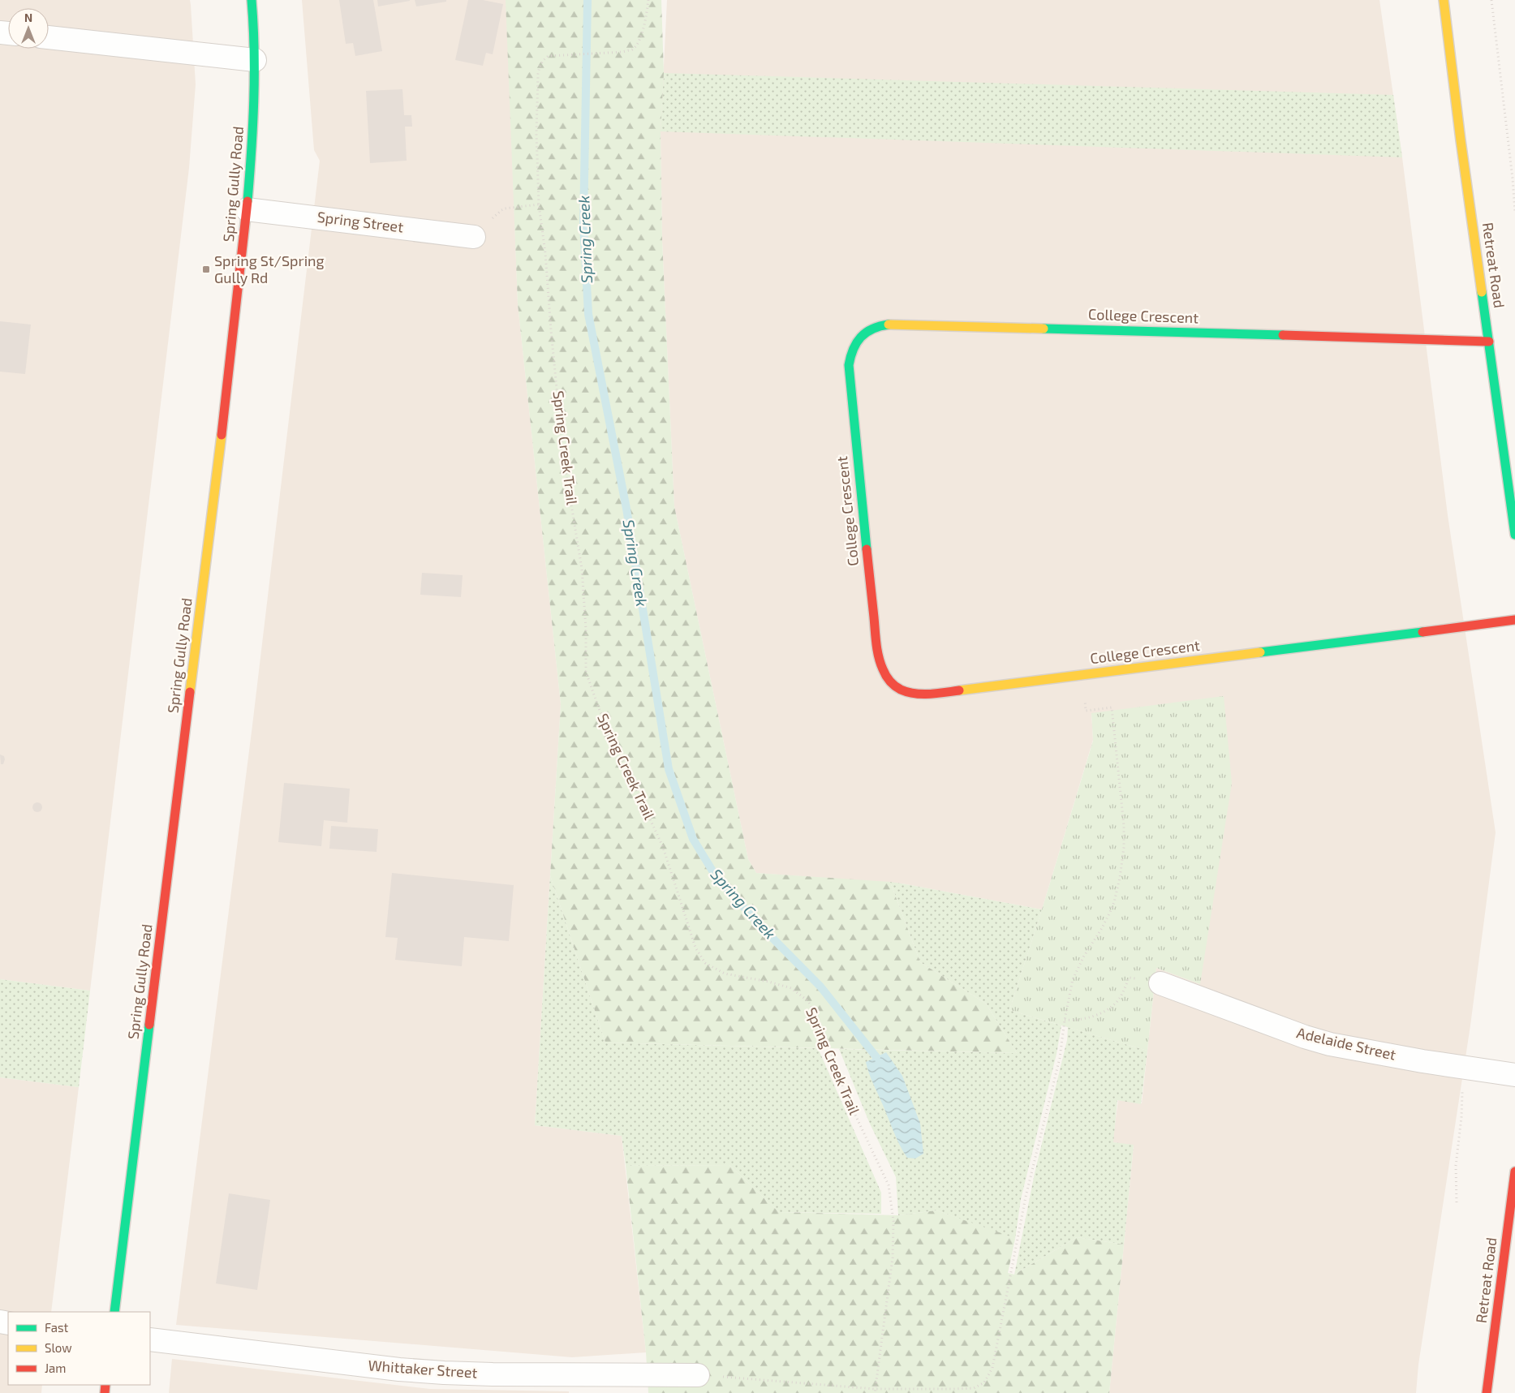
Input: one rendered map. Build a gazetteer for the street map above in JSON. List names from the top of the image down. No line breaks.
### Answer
{"streets":{"street":["Spring Gully Road","Spring Street","Retreat Road","College Crescent","Adelaide Street","Whittaker Street"],"path":["Spring Creek Trail"]},"crossings":[["Spring Gully Road","Spring Street"],["Retreat Road","College Crescent"]],"water":["Spring Creek"],"places":{"transit":["Spring St/Spring Gully Rd"]},"legend":["Fast","Slow","Jam"],"north":"top"}
